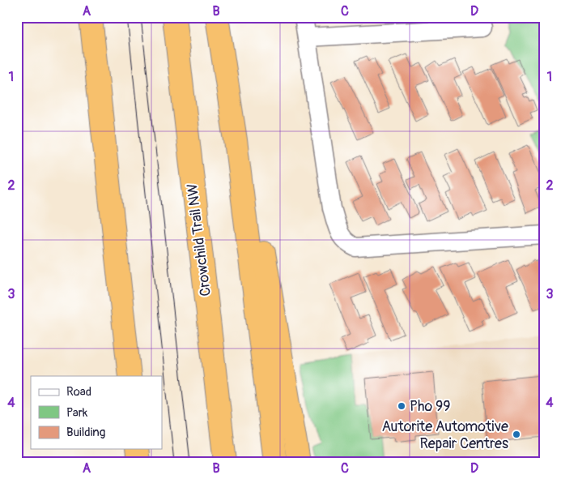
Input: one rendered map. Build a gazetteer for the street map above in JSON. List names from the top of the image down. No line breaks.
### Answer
{"streets":{"highway":["Crowchild Trail NW"]},"places":["Pho 99","Autorite Automotive Repair Centres"],"legend":["Road","Park","Building"],"grid":{"columns":["A","B","C","D"],"rows":["1","2","3","4"]}}
